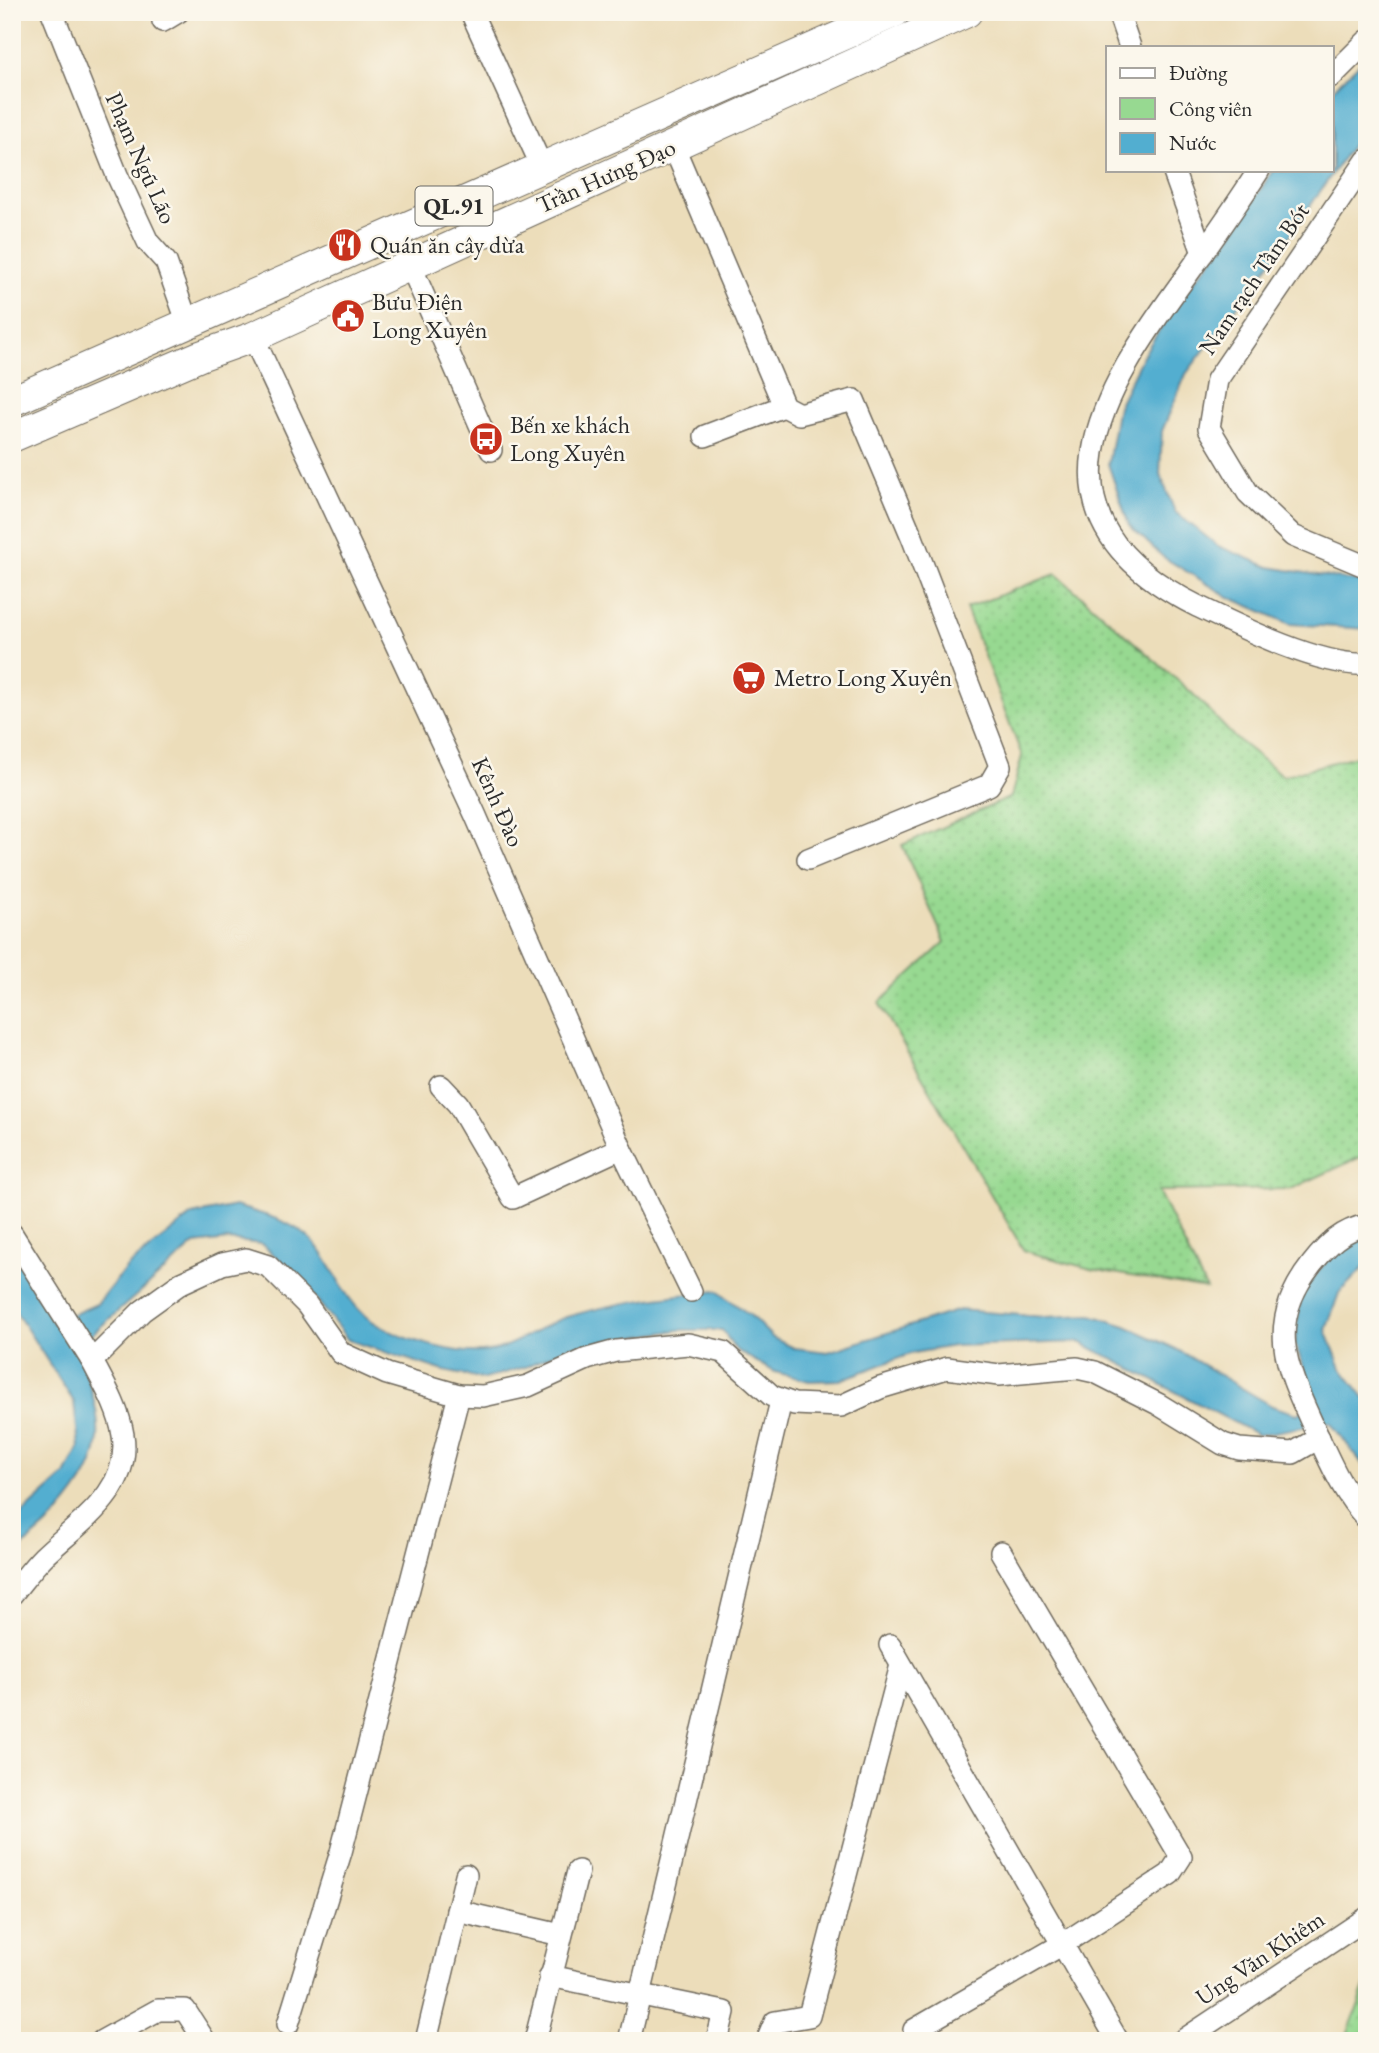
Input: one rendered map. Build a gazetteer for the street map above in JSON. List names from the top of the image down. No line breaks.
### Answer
{"streets":{"highway":["Trần Hưng Đạo","QL.91"],"street":["Phạm Ngũ Lão","Nam rạch Tầm Bót","Kênh Đào","Ung Văn Khiêm"]},"crossings":[["Phạm Ngũ Lão","Trần Hưng Đạo"],["Trần Hưng Đạo","Kênh Đào"]],"places":{"restaurant":["Quán ăn cây dừa"],"public building":["Bưu Điện Long Xuyên"],"bus stop":["Bến xe khách Long Xuyên"],"supermarket":["Metro Long Xuyên"]},"legend":["Đường","Công viên","Nước"]}
